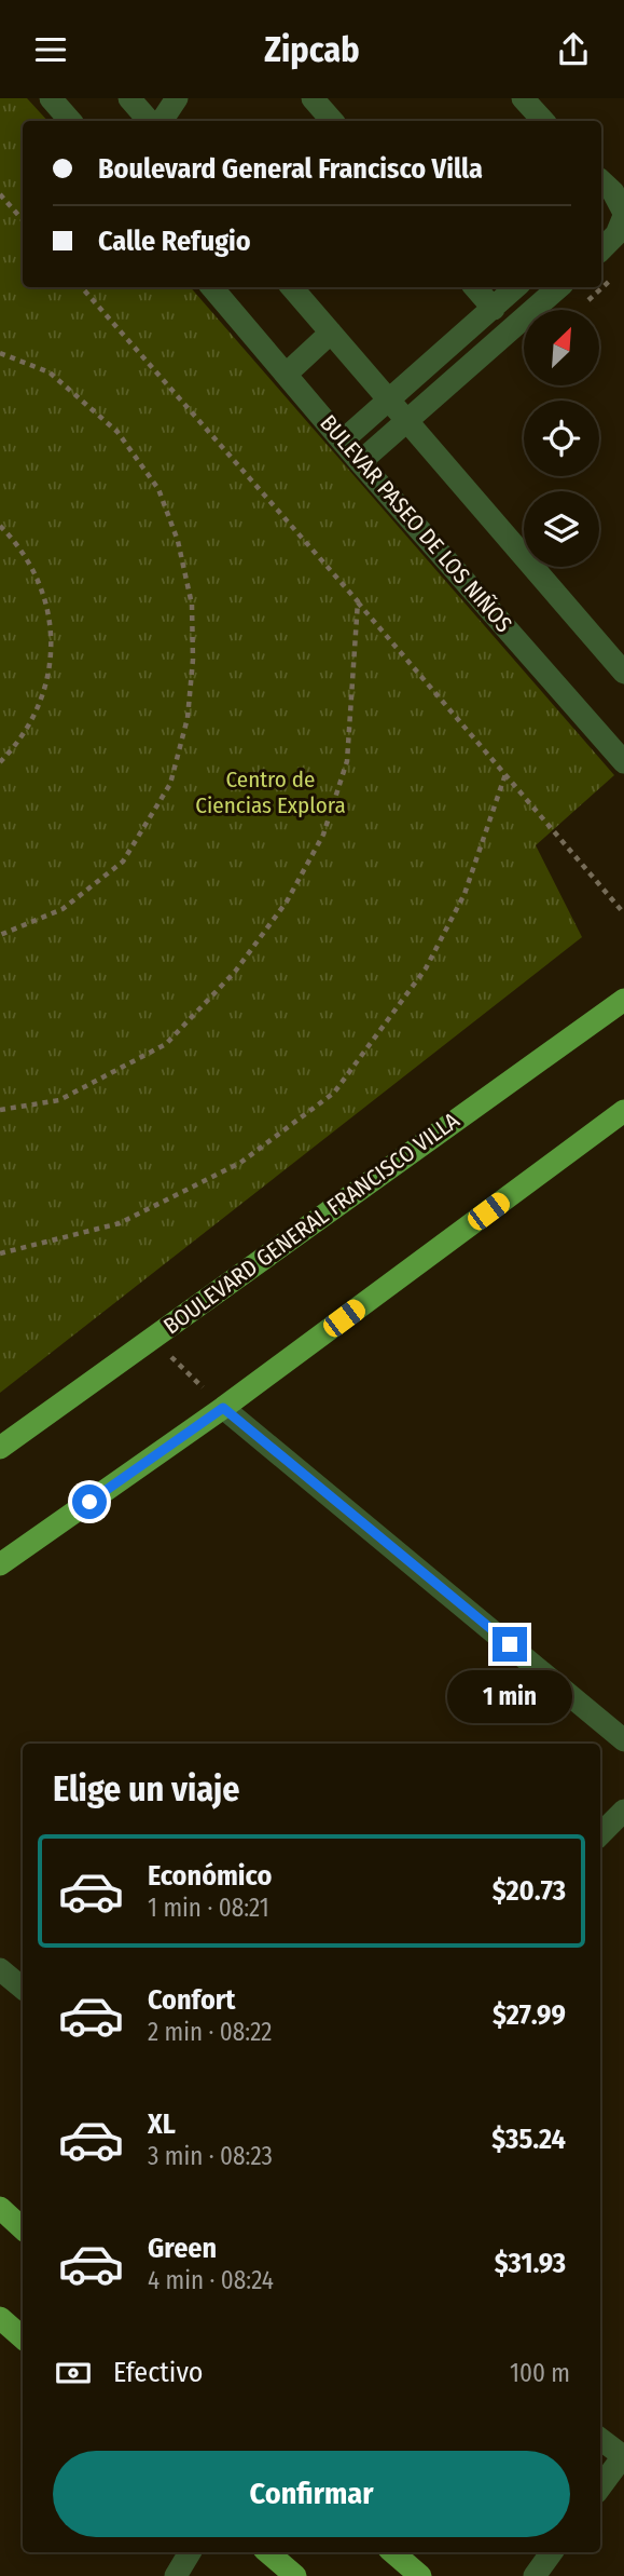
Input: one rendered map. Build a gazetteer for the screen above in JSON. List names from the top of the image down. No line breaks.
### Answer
{"streets":{"main road":["BOULEVARD GENERAL FRANCISCO VILLA"],"street":["BULEVAR PASEO DE LOS NIÑOS"]},"parks":["Centro de Ciencias Explora"],"north":"top right","page":{"header":"Zipcab","banner":["Boulevard General Francisco Villa","Calle Refugio"],"bubble":"1 min","heading":"Elige un viaje","list":[{"name":"Económico","note":"1 min · 08:21","value":"$20.73"},{"name":"Confort","note":"2 min · 08:22","value":"$27.99"},{"name":"XL","note":"3 min · 08:23","value":"$35.24"},{"name":"Green","note":"4 min · 08:24","value":"$31.93"}],"pay":["Efectivo","100 m"],"buttons":"Confirmar"}}
